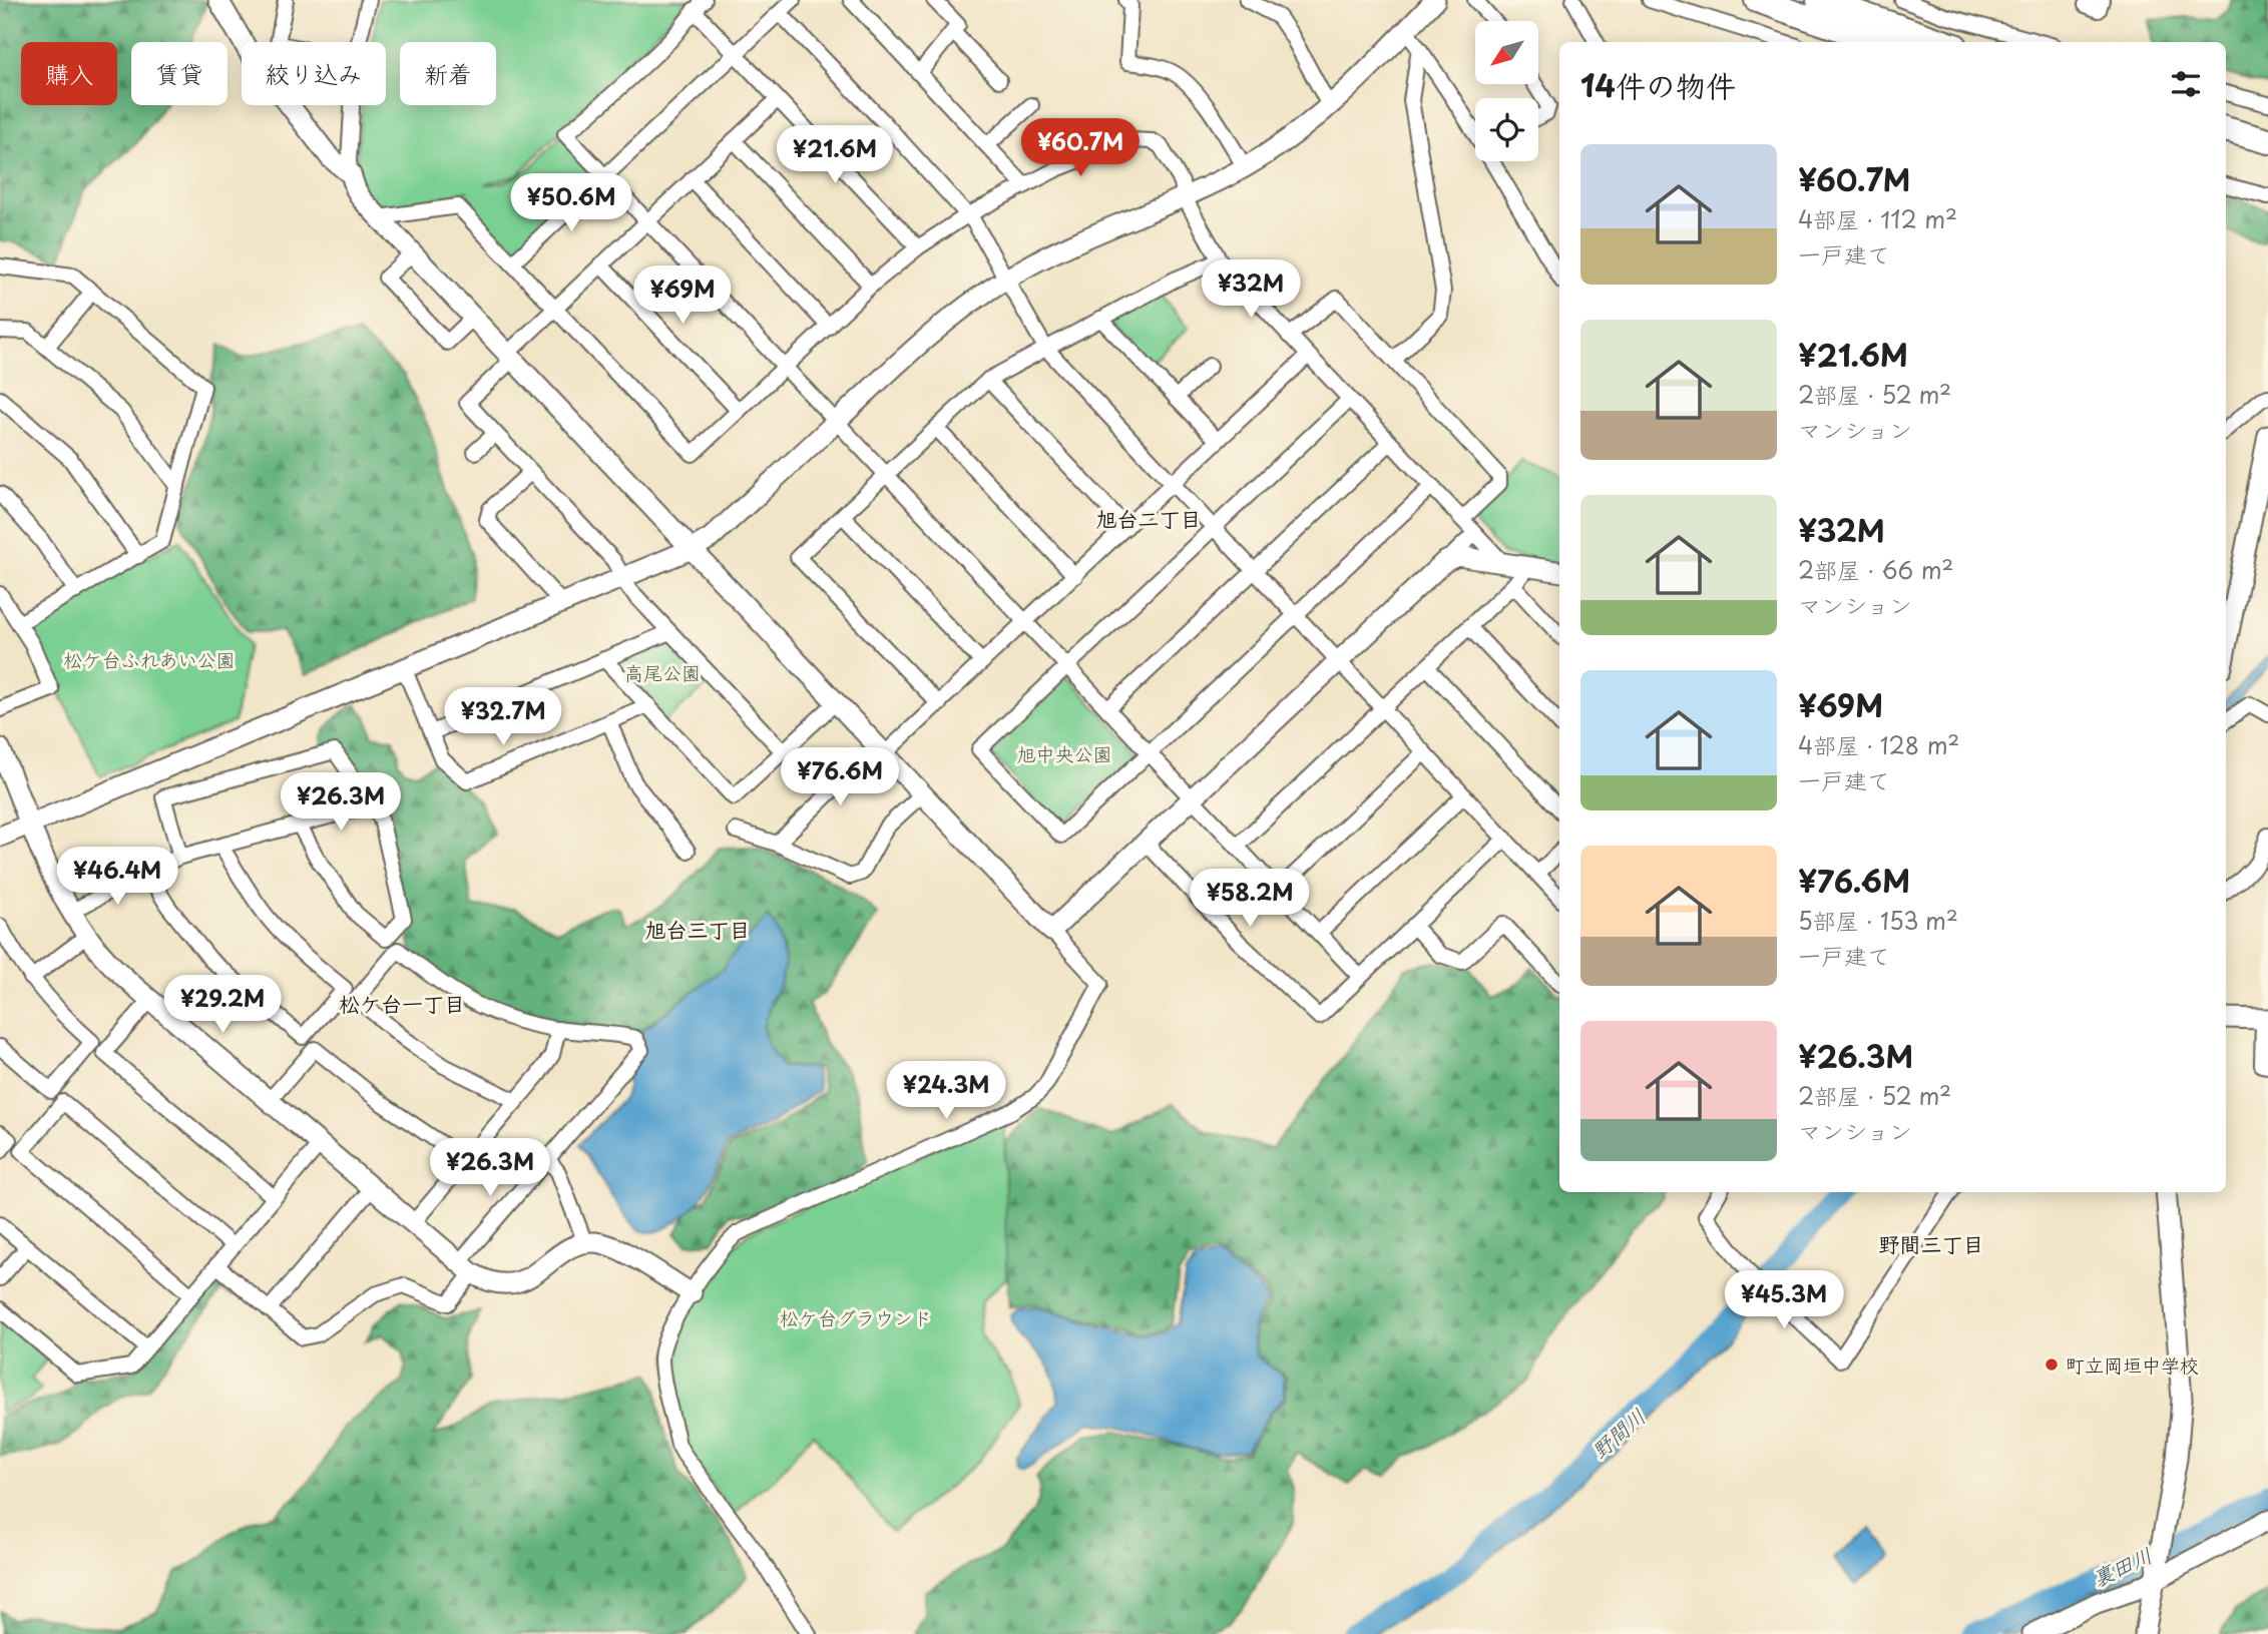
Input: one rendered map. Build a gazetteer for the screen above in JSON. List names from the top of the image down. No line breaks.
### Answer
{"districts":["旭台二丁目","旭台三丁目","松ケ台一丁目","野間三丁目"],"water":["野間川","裏田川"],"parks":["松ケ台ふれあい公園","高尾公園","旭中央公園","松ケ台グラウンド"],"places":["町立岡垣中学校"],"north":"bottom left","page":{"chip":["購入","賃貸","絞り込み","新着"],"heading":"14件の物件","price":["¥60.7M","¥21.6M","¥50.6M","¥32M","¥69M","¥32.7M","¥76.6M","¥26.3M","¥46.4M","¥58.2M","¥29.2M","¥24.3M","¥26.3M","¥45.3M"],"list":[{"name":"¥60.7M","note":"4部屋 · 112 m² · 一戸建て"},{"name":"¥21.6M","note":"2部屋 · 52 m² · マンション"},{"name":"¥32M","note":"2部屋 · 66 m² · マンション"},{"name":"¥69M","note":"4部屋 · 128 m² · 一戸建て"},{"name":"¥76.6M","note":"5部屋 · 153 m² · 一戸建て"},{"name":"¥26.3M","note":"2部屋 · 52 m² · マンション"}]}}
